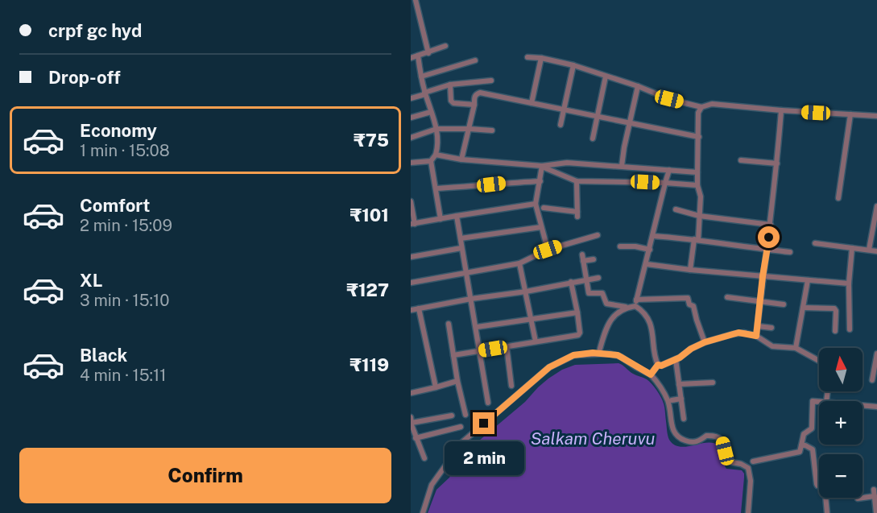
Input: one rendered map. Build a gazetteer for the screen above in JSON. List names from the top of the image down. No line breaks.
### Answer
{"water":["Salkam Cheruvu"],"north":"top","page":{"banner":["crpf gc hyd","Drop-off"],"list":[{"name":"Economy","note":"1 min · 15:08","value":"₹75"},{"name":"Comfort","note":"2 min · 15:09","value":"₹101"},{"name":"XL","note":"3 min · 15:10","value":"₹127"},{"name":"Black","note":"4 min · 15:11","value":"₹119"}],"map_buttons":["+","−"],"buttons":"Confirm","bubble":"2 min"}}
